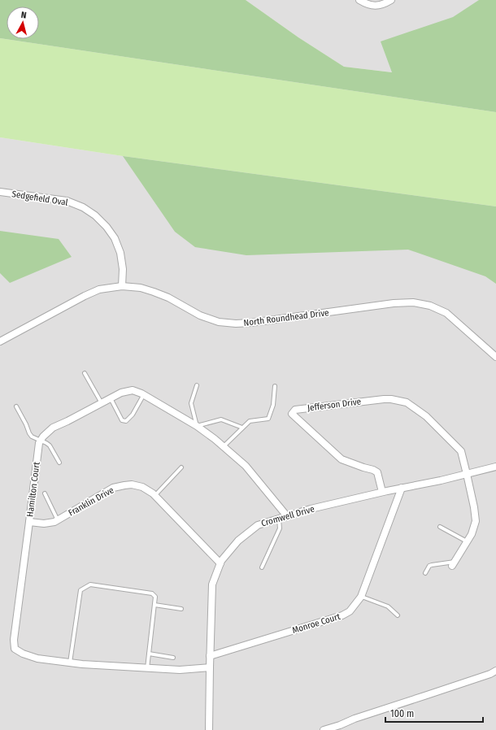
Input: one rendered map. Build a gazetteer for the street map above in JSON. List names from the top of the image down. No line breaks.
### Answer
{"streets":{"street":["Sedgefield Oval","North Roundhead Drive","Jefferson Drive","Hamilton Court","Franklin Drive","Cromwell Drive","Monroe Court"]},"crossings":[["Sedgefield Oval","North Roundhead Drive"],["Jefferson Drive","Cromwell Drive"],["Hamilton Court","Franklin Drive"],["Hamilton Court","Cromwell Drive"],["Franklin Drive","Cromwell Drive"],["Cromwell Drive","Monroe Court"]],"scale_bar":"100 m","north":"top"}
